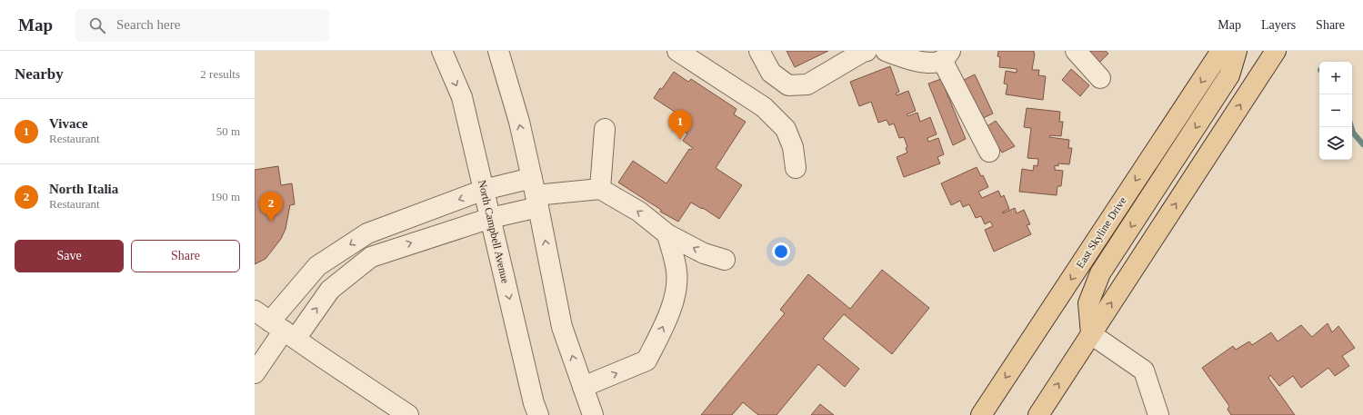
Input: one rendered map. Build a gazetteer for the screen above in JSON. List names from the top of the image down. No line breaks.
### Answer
{"streets":{"main road":["East Skyline Drive"],"street":["North Campbell Avenue"]},"page":{"header":"Map","search":"Search here","nav":["Map","Layers","Share"],"heading":["Nearby","2 results"],"map_buttons":["+","−"],"list":[{"mark":"1","name":"Vivace","note":"Restaurant","value":"50 m"},{"mark":"2","name":"North Italia","note":"Restaurant","value":"190 m"}],"pins":["1","2"],"buttons":["Save","Share"]}}
